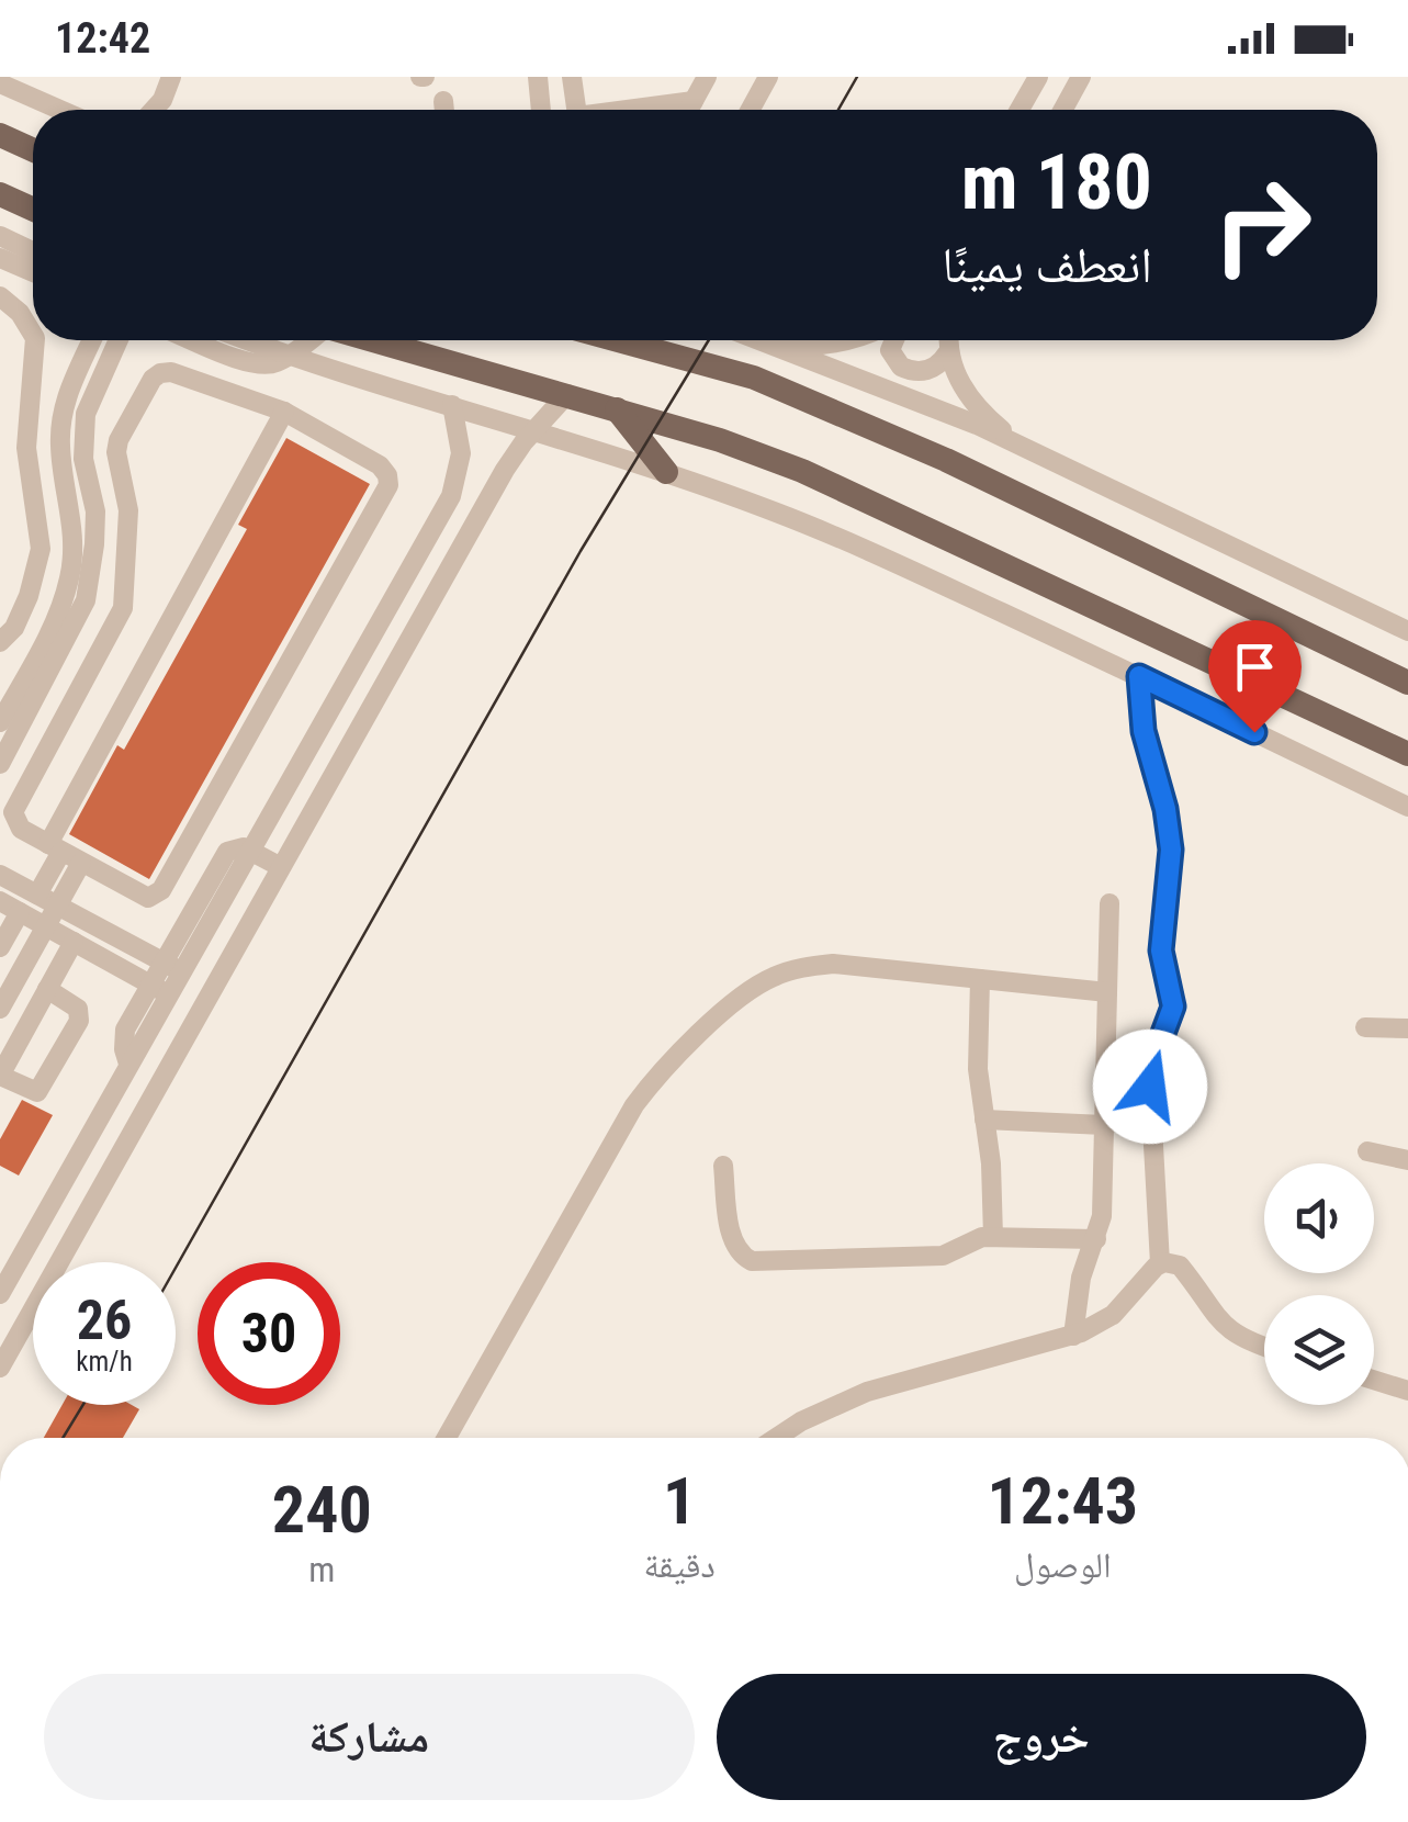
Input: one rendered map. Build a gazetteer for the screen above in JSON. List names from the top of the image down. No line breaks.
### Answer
{"page":{"status":"12:42","turn":["180 m","انعطف يمينًا"],"speed":"26 km/h","limit":"30","eta":["12:43","الوصول","1","دقيقة","240","m"],"buttons":["خروج","مشاركة"]}}
